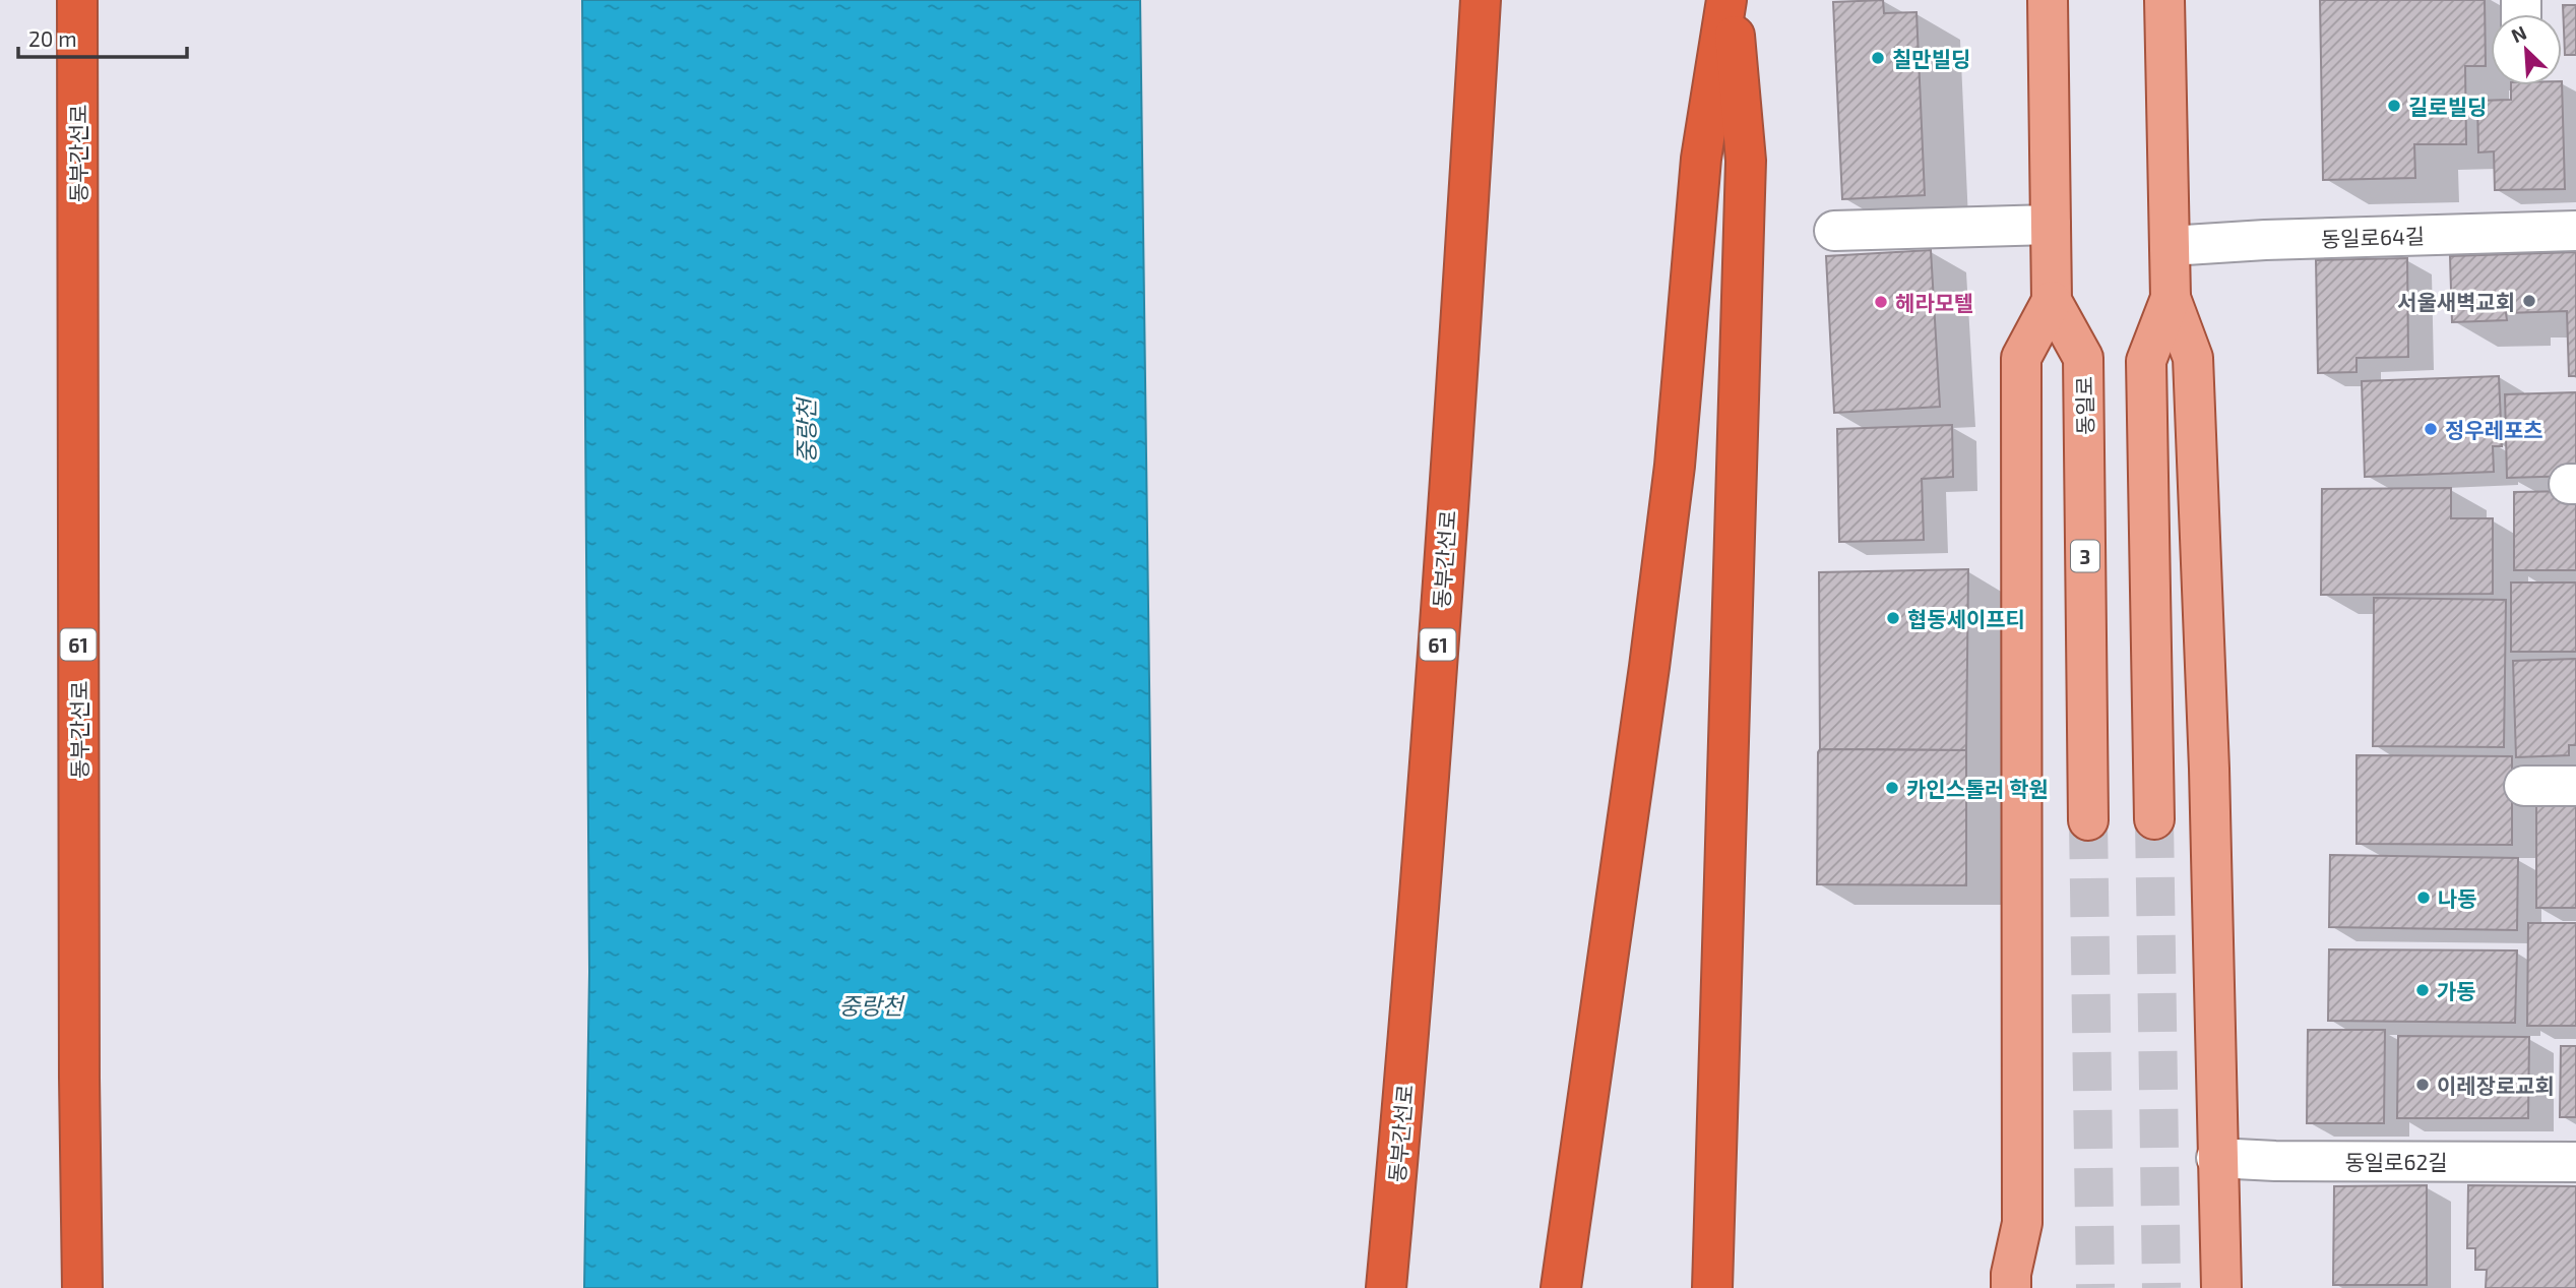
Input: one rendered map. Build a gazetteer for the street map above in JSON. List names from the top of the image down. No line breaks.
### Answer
{"streets":{"highway":["동부간선로","61"],"main road":["동일로","3"],"street":["동일로64길","동일로62길"]},"water":["중랑천"],"places":["칠만빌딩","길로빌딩","서울새벽교회","헤라모텔","정우레포츠","협동세이프티","카인스톨러 학원","나동","가동","이레장로교회"],"scale_bar":"20 m","north":"top left"}
